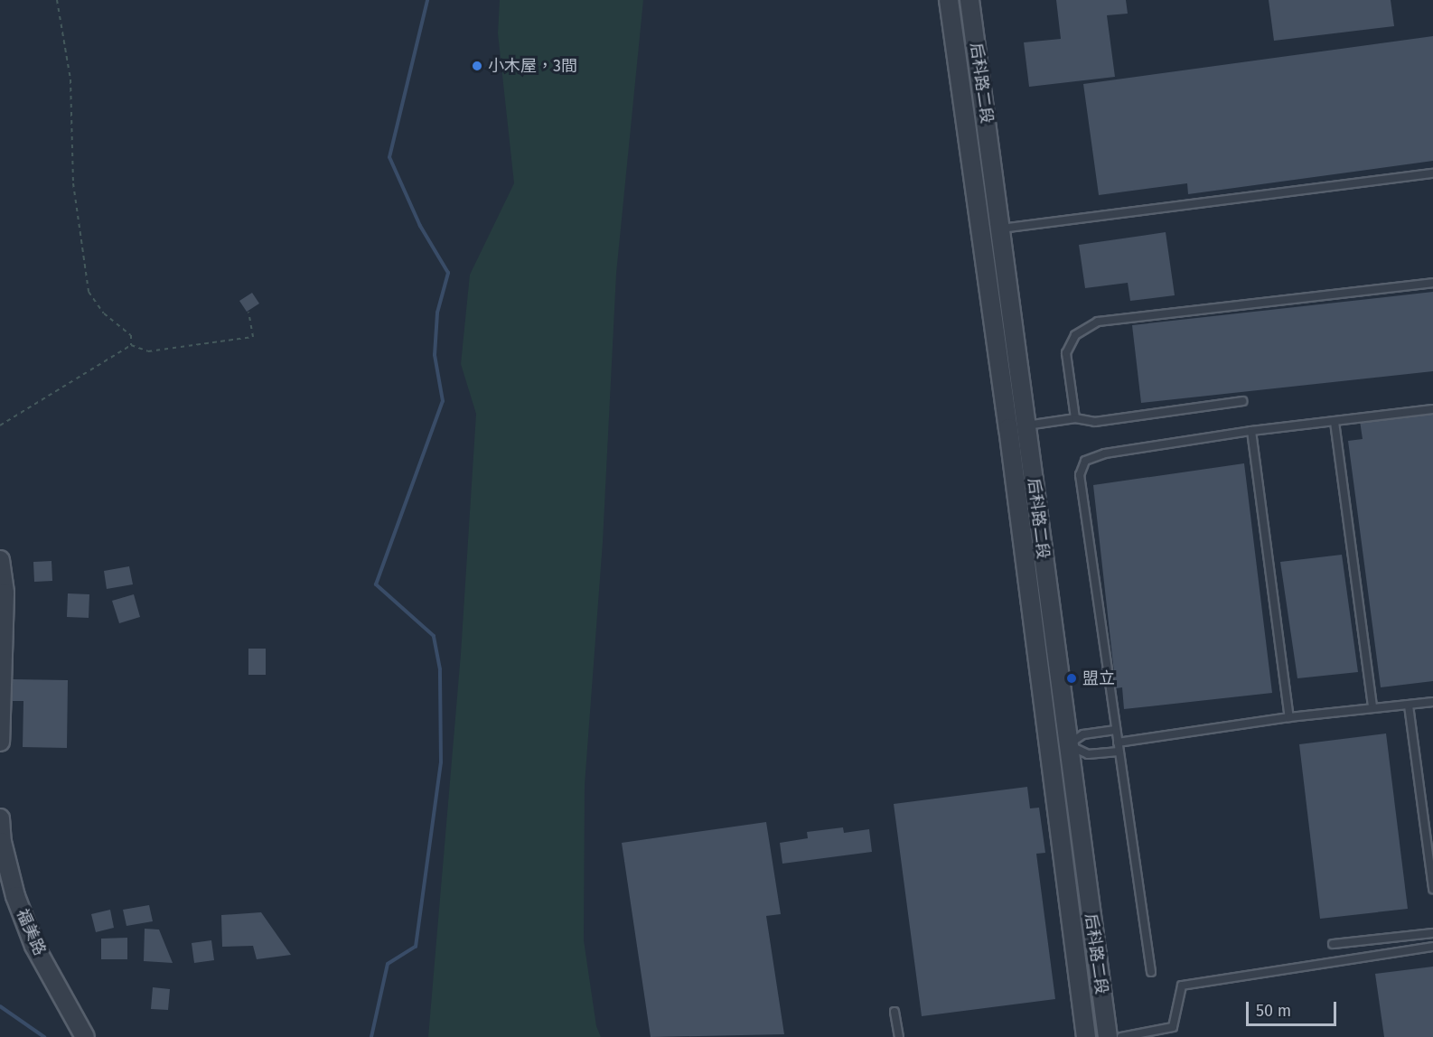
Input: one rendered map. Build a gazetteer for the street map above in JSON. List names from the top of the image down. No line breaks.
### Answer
{"streets":{"street":["后科路二段","福美路"]},"places":["小木屋，3間","盟立"],"scale_bar":"50 m"}
